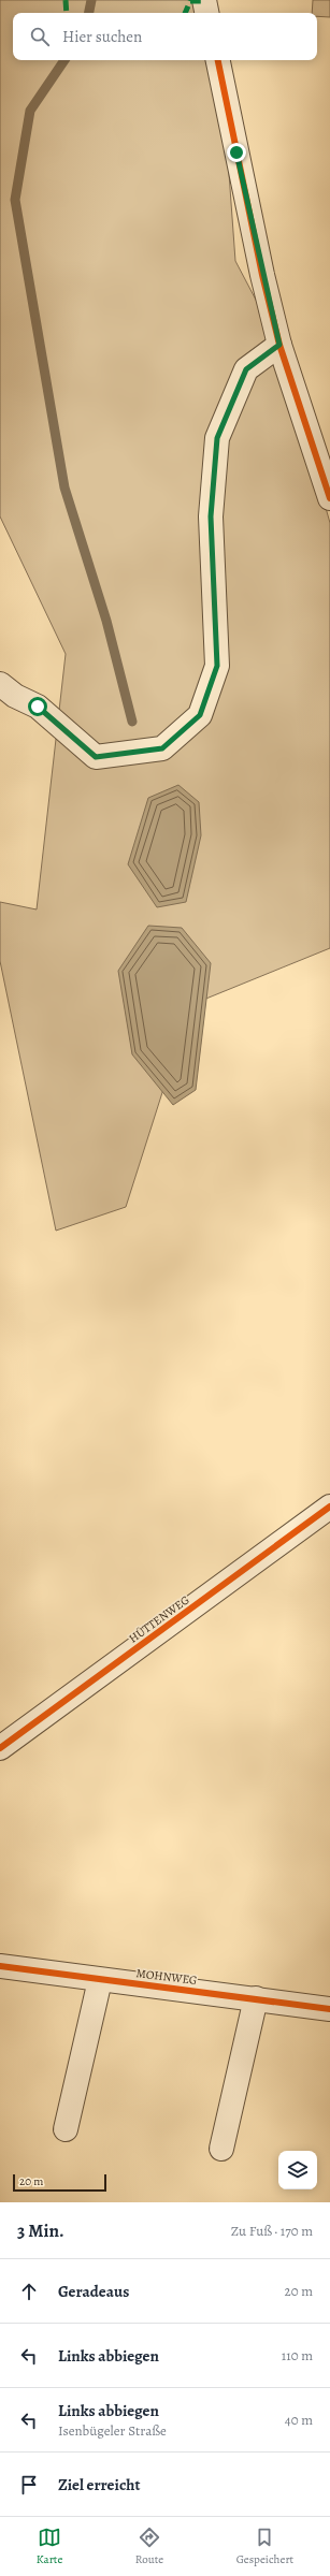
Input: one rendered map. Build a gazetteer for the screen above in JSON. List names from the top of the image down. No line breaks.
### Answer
{"streets":{"street":["HÜTTENWEG","MOHNWEG"]},"scale_bar":"20 m","page":{"search":"Hier suchen","scale":"20 m","heading":["3 Min.","Zu Fuß · 170 m"],"list":[["Geradeaus","20 m"],["Links abbiegen","110 m"],["Links abbiegen","Isenbügeler Straße","40 m"],"Ziel erreicht"],"nav":["Karte","Route","Gespeichert"]}}
